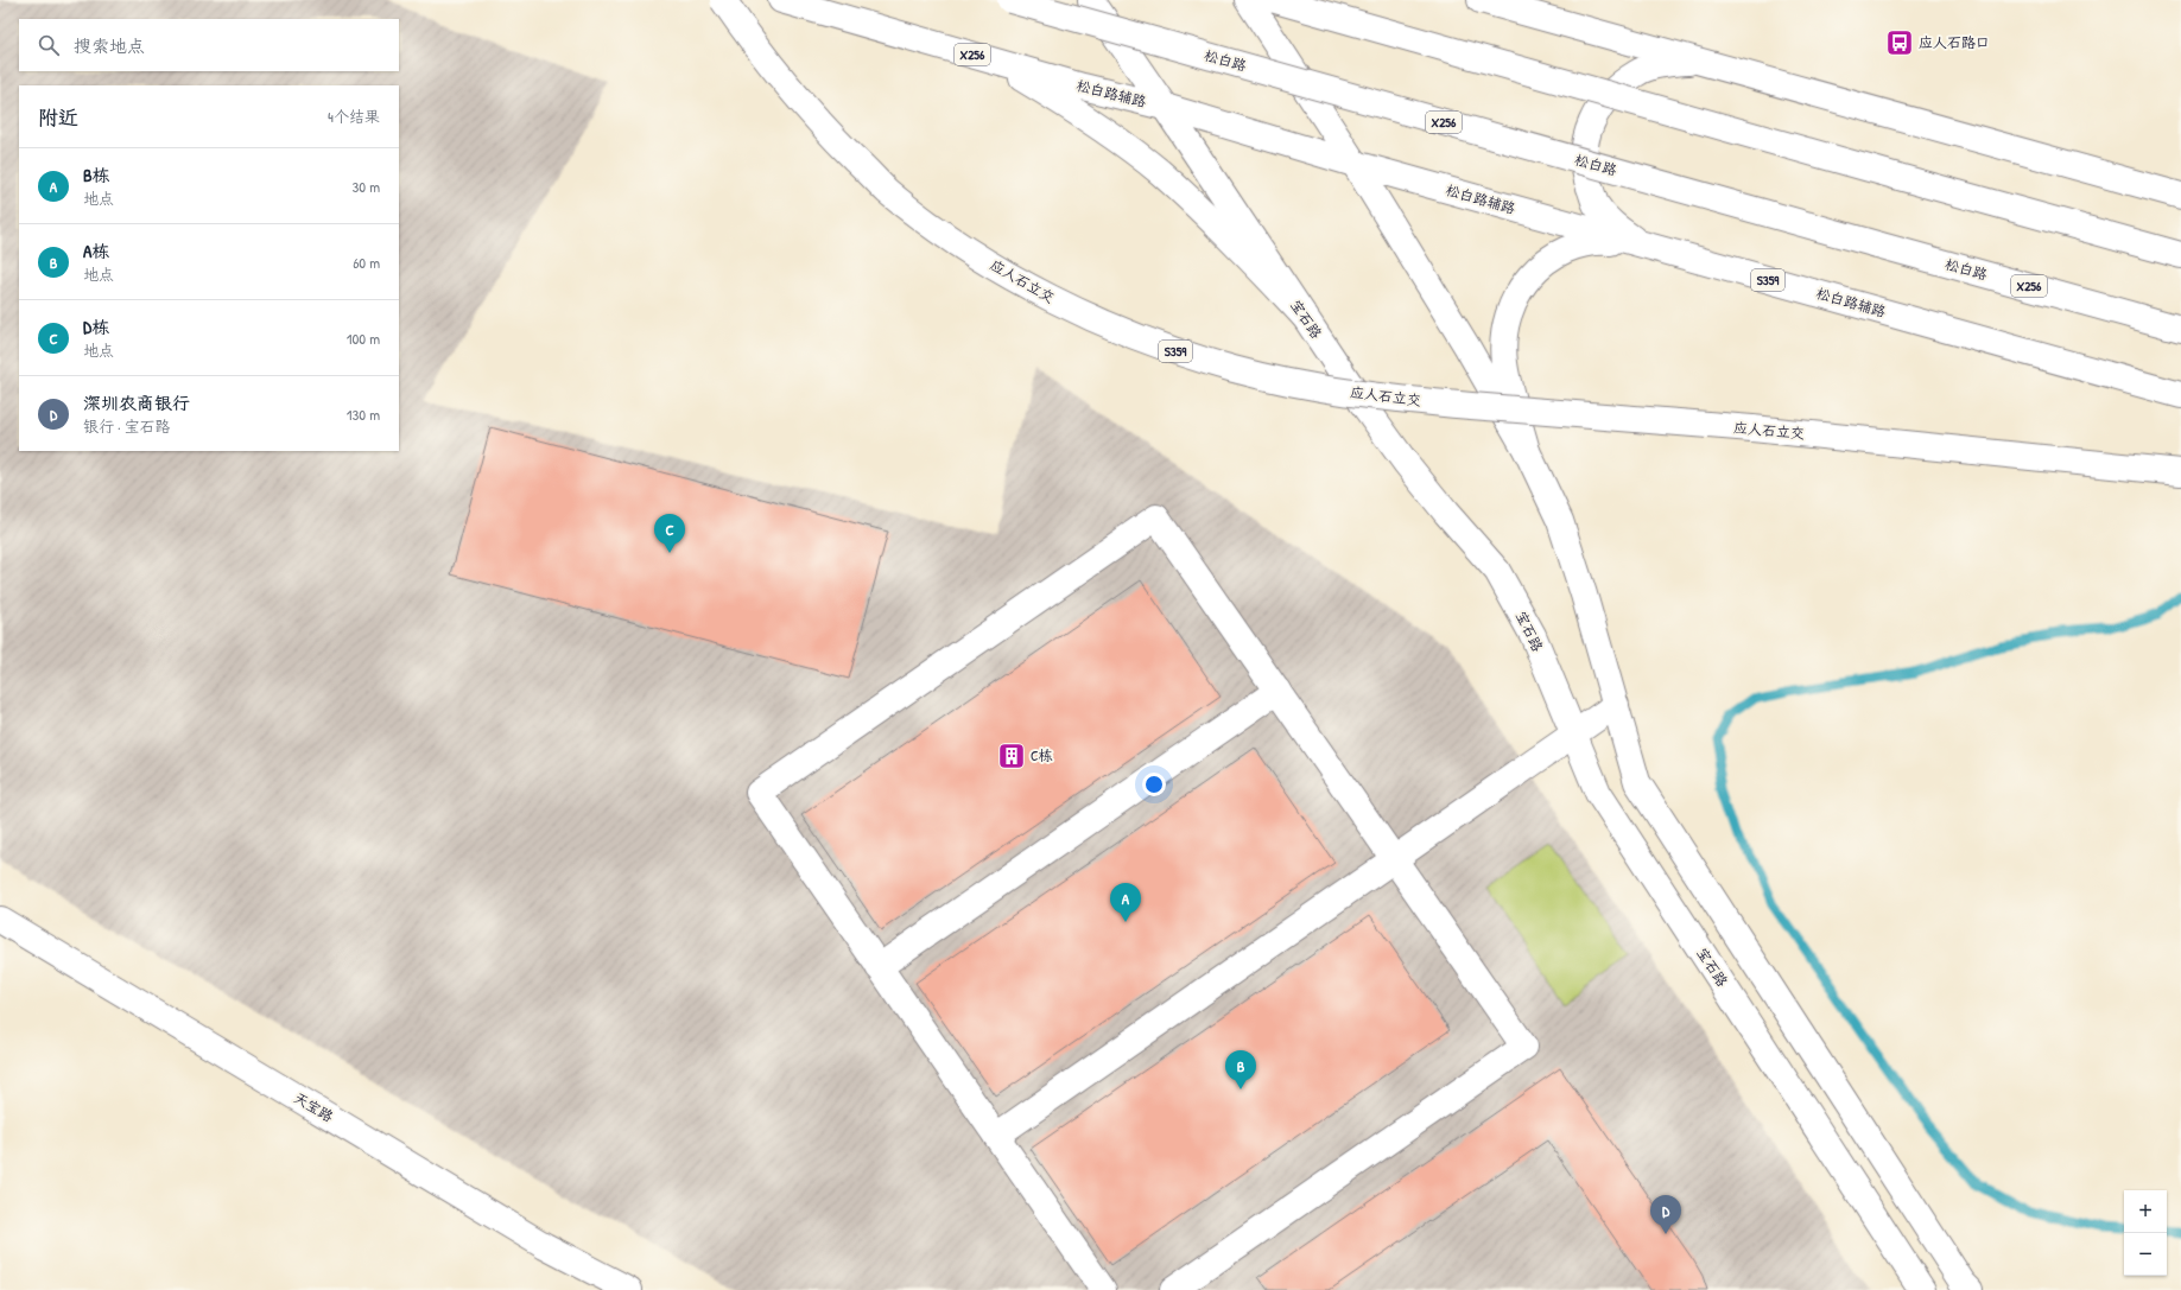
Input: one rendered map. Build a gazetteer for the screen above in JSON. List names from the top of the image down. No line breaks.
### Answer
{"streets":{"main road":["X256","松白路","松白路辅路","S359","应人石立交","宝石路","天宝路"]},"crossings":[["松白路辅路","宝石路"]],"places":{"bus stop":["应人石路口"],"building":["C栋"]},"page":{"search":"搜索地点","heading":["附近","4个结果"],"list":[{"mark":"A","name":"B栋","note":"地点","value":"30 m"},{"mark":"B","name":"A栋","note":"地点","value":"60 m"},{"mark":"C","name":"D栋","note":"地点","value":"100 m"},{"mark":"D","name":"深圳农商银行","note":"银行 · 宝石路","value":"130 m"}],"pins":["C","A","B","D"],"map_buttons":["+","−"]}}
